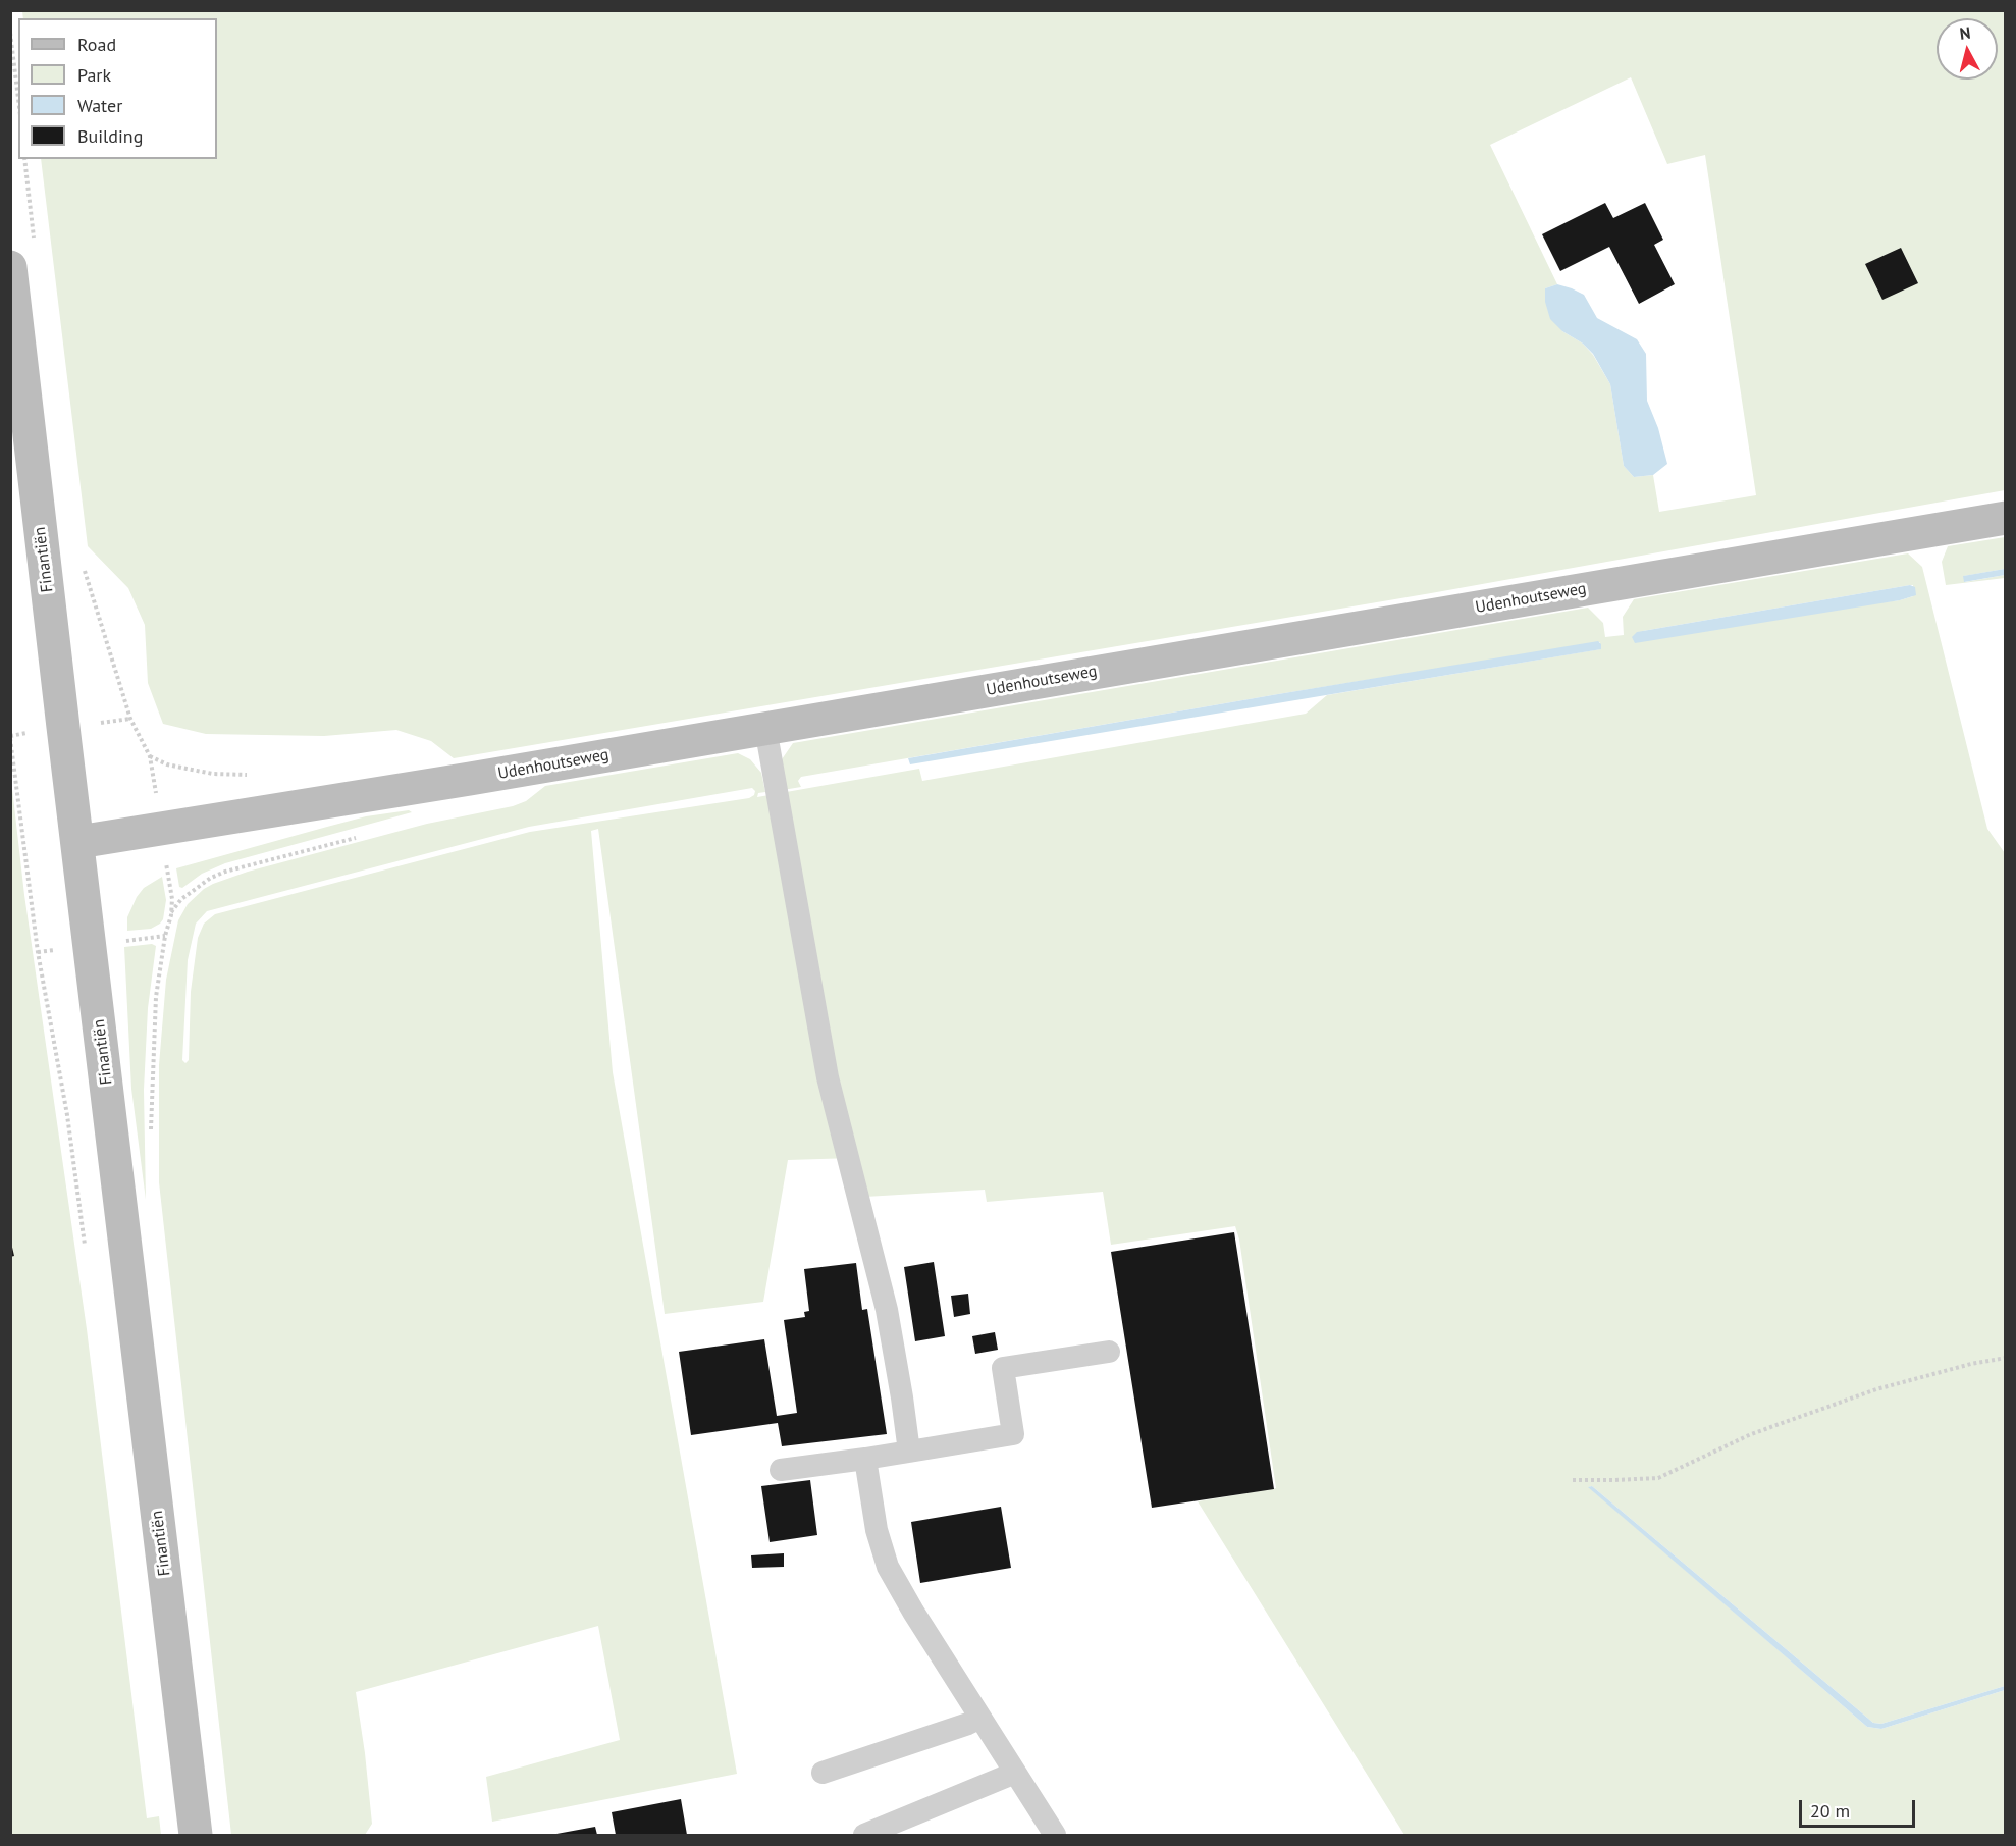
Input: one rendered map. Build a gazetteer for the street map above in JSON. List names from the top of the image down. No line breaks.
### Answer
{"streets":{"street":["Finantiën","Udenhoutseweg"]},"crossings":[["Finantiën","Udenhoutseweg"]],"legend":["Road","Park","Water","Building"],"scale_bar":"20 m","north":"top"}
